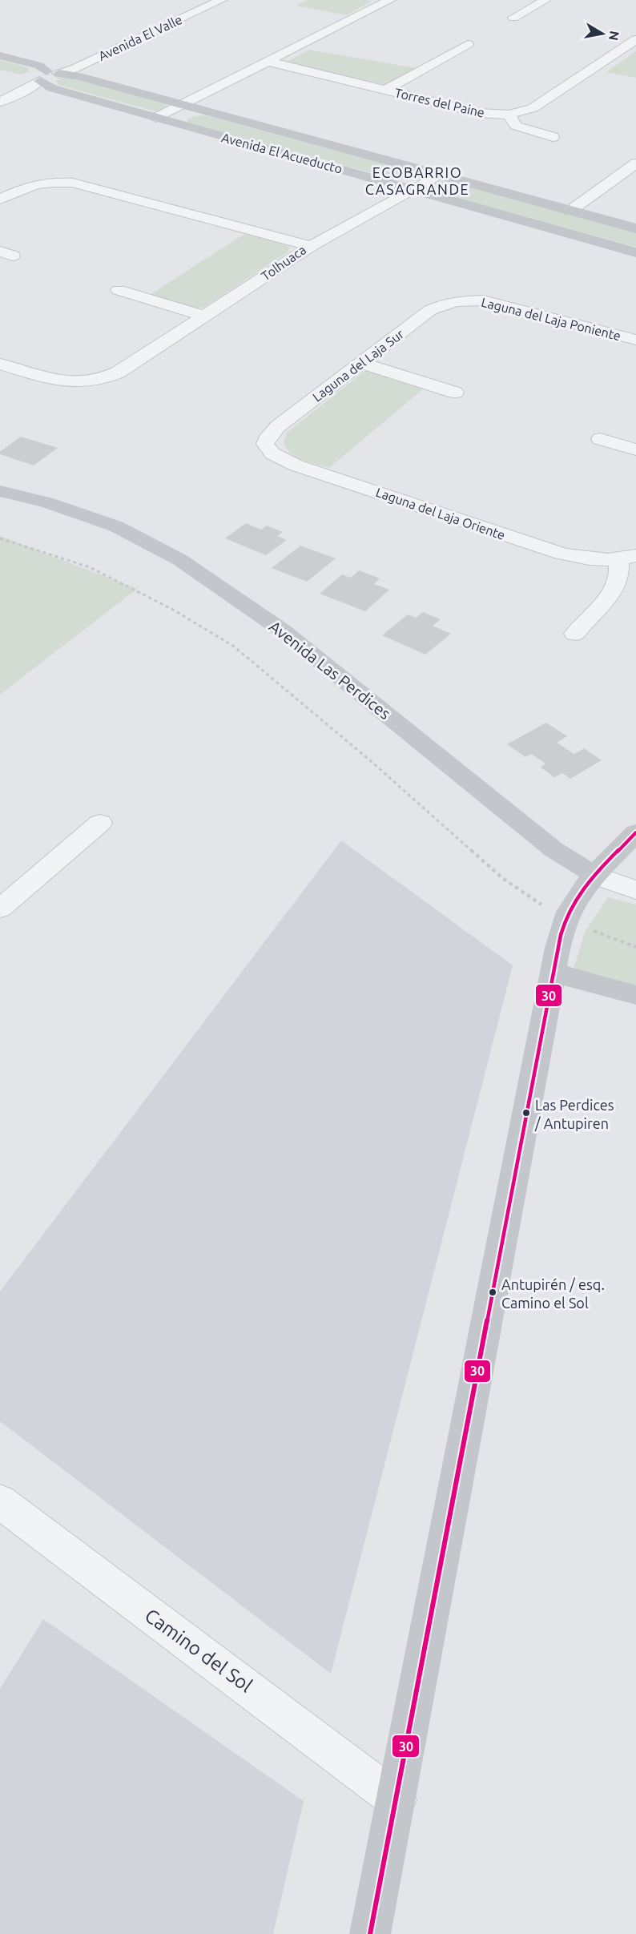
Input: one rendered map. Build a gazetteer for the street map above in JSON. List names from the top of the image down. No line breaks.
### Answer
{"streets":{"street":["Avenida El Valle","Torres del Paine","Avenida El Acueducto","Tolhuaca","Laguna del Laja Poniente","Laguna del Laja Sur","Laguna del Laja Oriente","Avenida Las Perdices","Camino del Sol"]},"crossings":[["Avenida El Valle","Avenida El Acueducto"],["Laguna del Laja Poniente","Laguna del Laja Sur"],["Laguna del Laja Sur","Laguna del Laja Oriente"]],"districts":["ECOBARRIO CASAGRANDE"],"places":["Las Perdices / Antupiren","Antupirén / esq. Camino el Sol"],"lines":["transit line 30"],"north":"right"}
